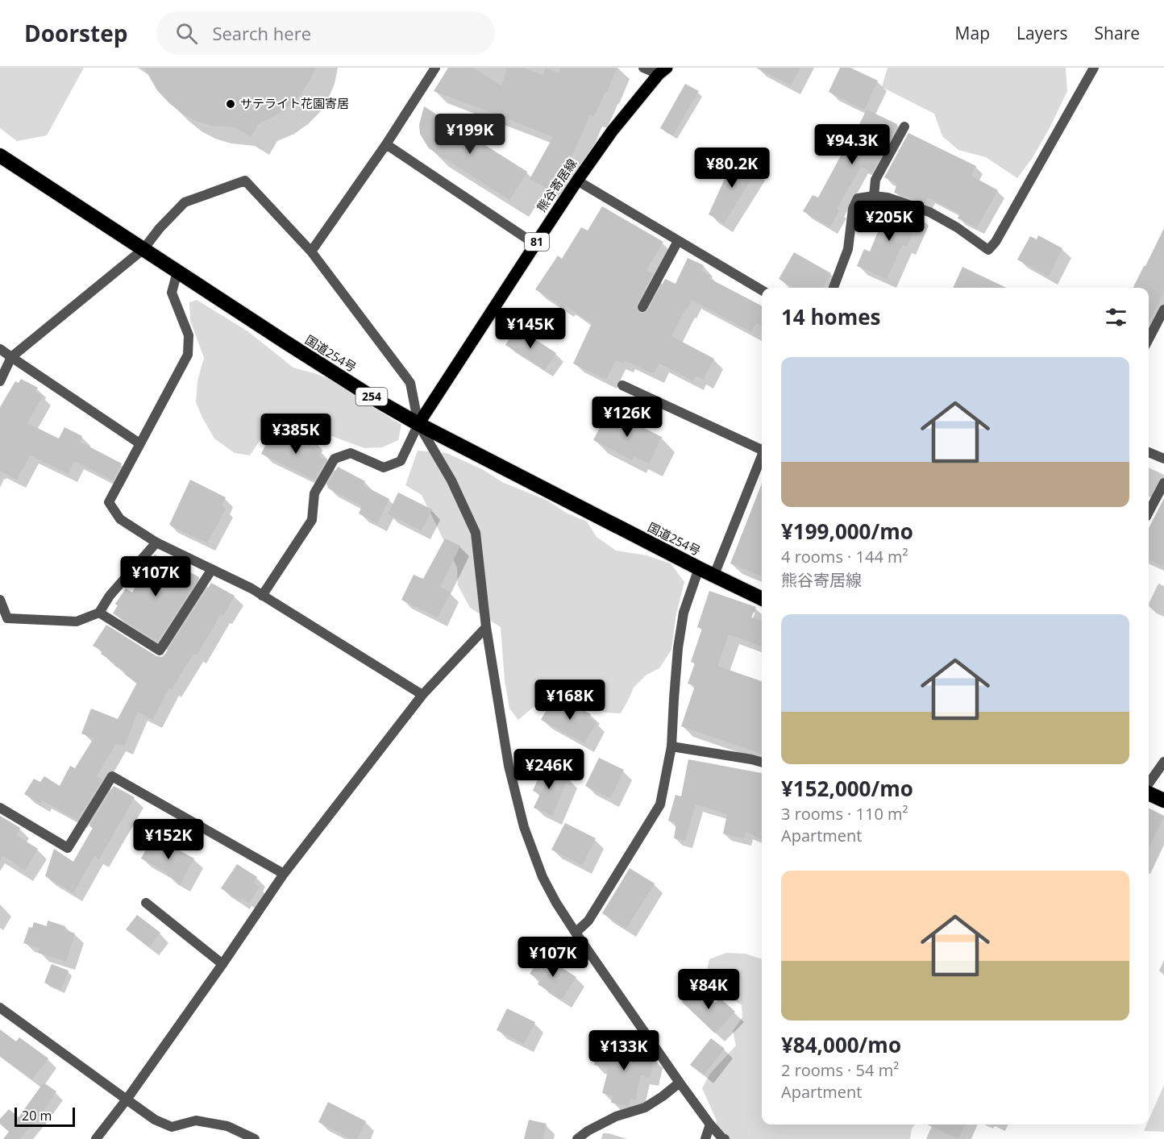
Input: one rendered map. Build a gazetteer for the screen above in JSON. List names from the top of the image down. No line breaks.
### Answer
{"streets":{"highway":["国道254号","254"],"main road":["熊谷寄居線","81"]},"crossings":[["熊谷寄居線","国道254号"]],"places":["サテライト花園寄居"],"scale_bar":"20 m","page":{"header":"Doorstep","search":"Search here","nav":["Map","Layers","Share"],"price":["¥199K","¥94.3K","¥80.2K","¥205K","¥145K","¥126K","¥385K","¥107K","¥168K","¥246K","¥152K","¥107K","¥84K","¥133K"],"heading":"14 homes","list":[{"name":"¥199,000/mo","note":"4 rooms · 144 m² · 熊谷寄居線"},{"name":"¥152,000/mo","note":"3 rooms · 110 m² · Apartment"},{"name":"¥84,000/mo","note":"2 rooms · 54 m² · Apartment"}],"scale":"20 m"}}
